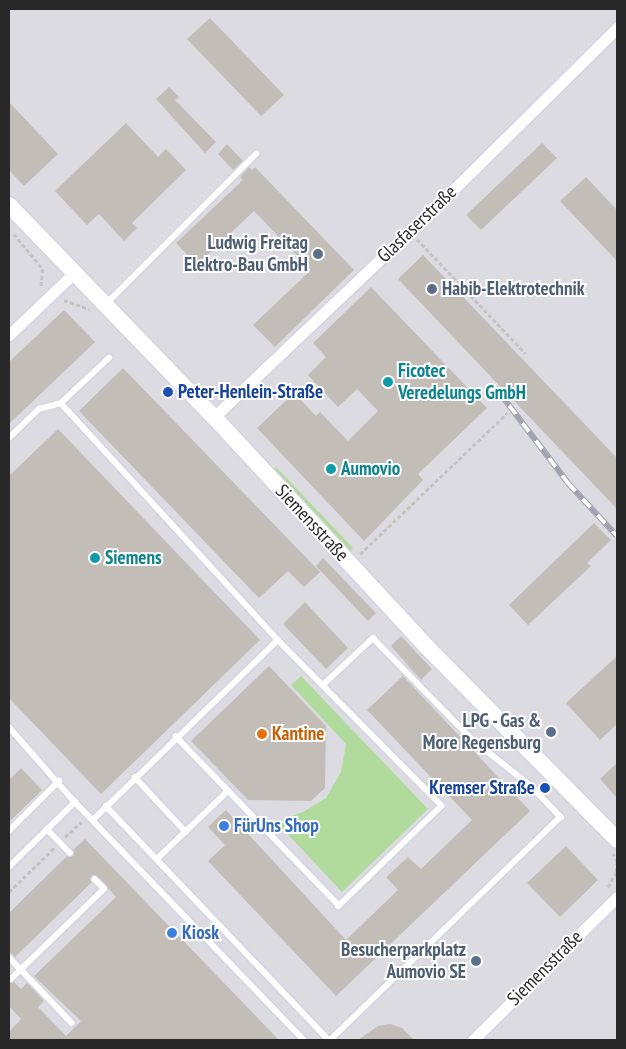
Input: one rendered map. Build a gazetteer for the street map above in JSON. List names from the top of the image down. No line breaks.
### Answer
{"streets":{"street":["Glasfaserstraße","Siemensstraße"]},"crossings":[["Glasfaserstraße","Siemensstraße"]],"places":["Ludwig Freitag Elektro-Bau GmbH","Habib-Elektrotechnik","Ficotec Veredelungs GmbH","Peter-Henlein-Straße","Aumovio","Siemens","LPG - Gas & More Regensburg","Kantine","Kremser Straße","FürUns Shop","Kiosk","Besucherparkplatz Aumovio SE"]}
